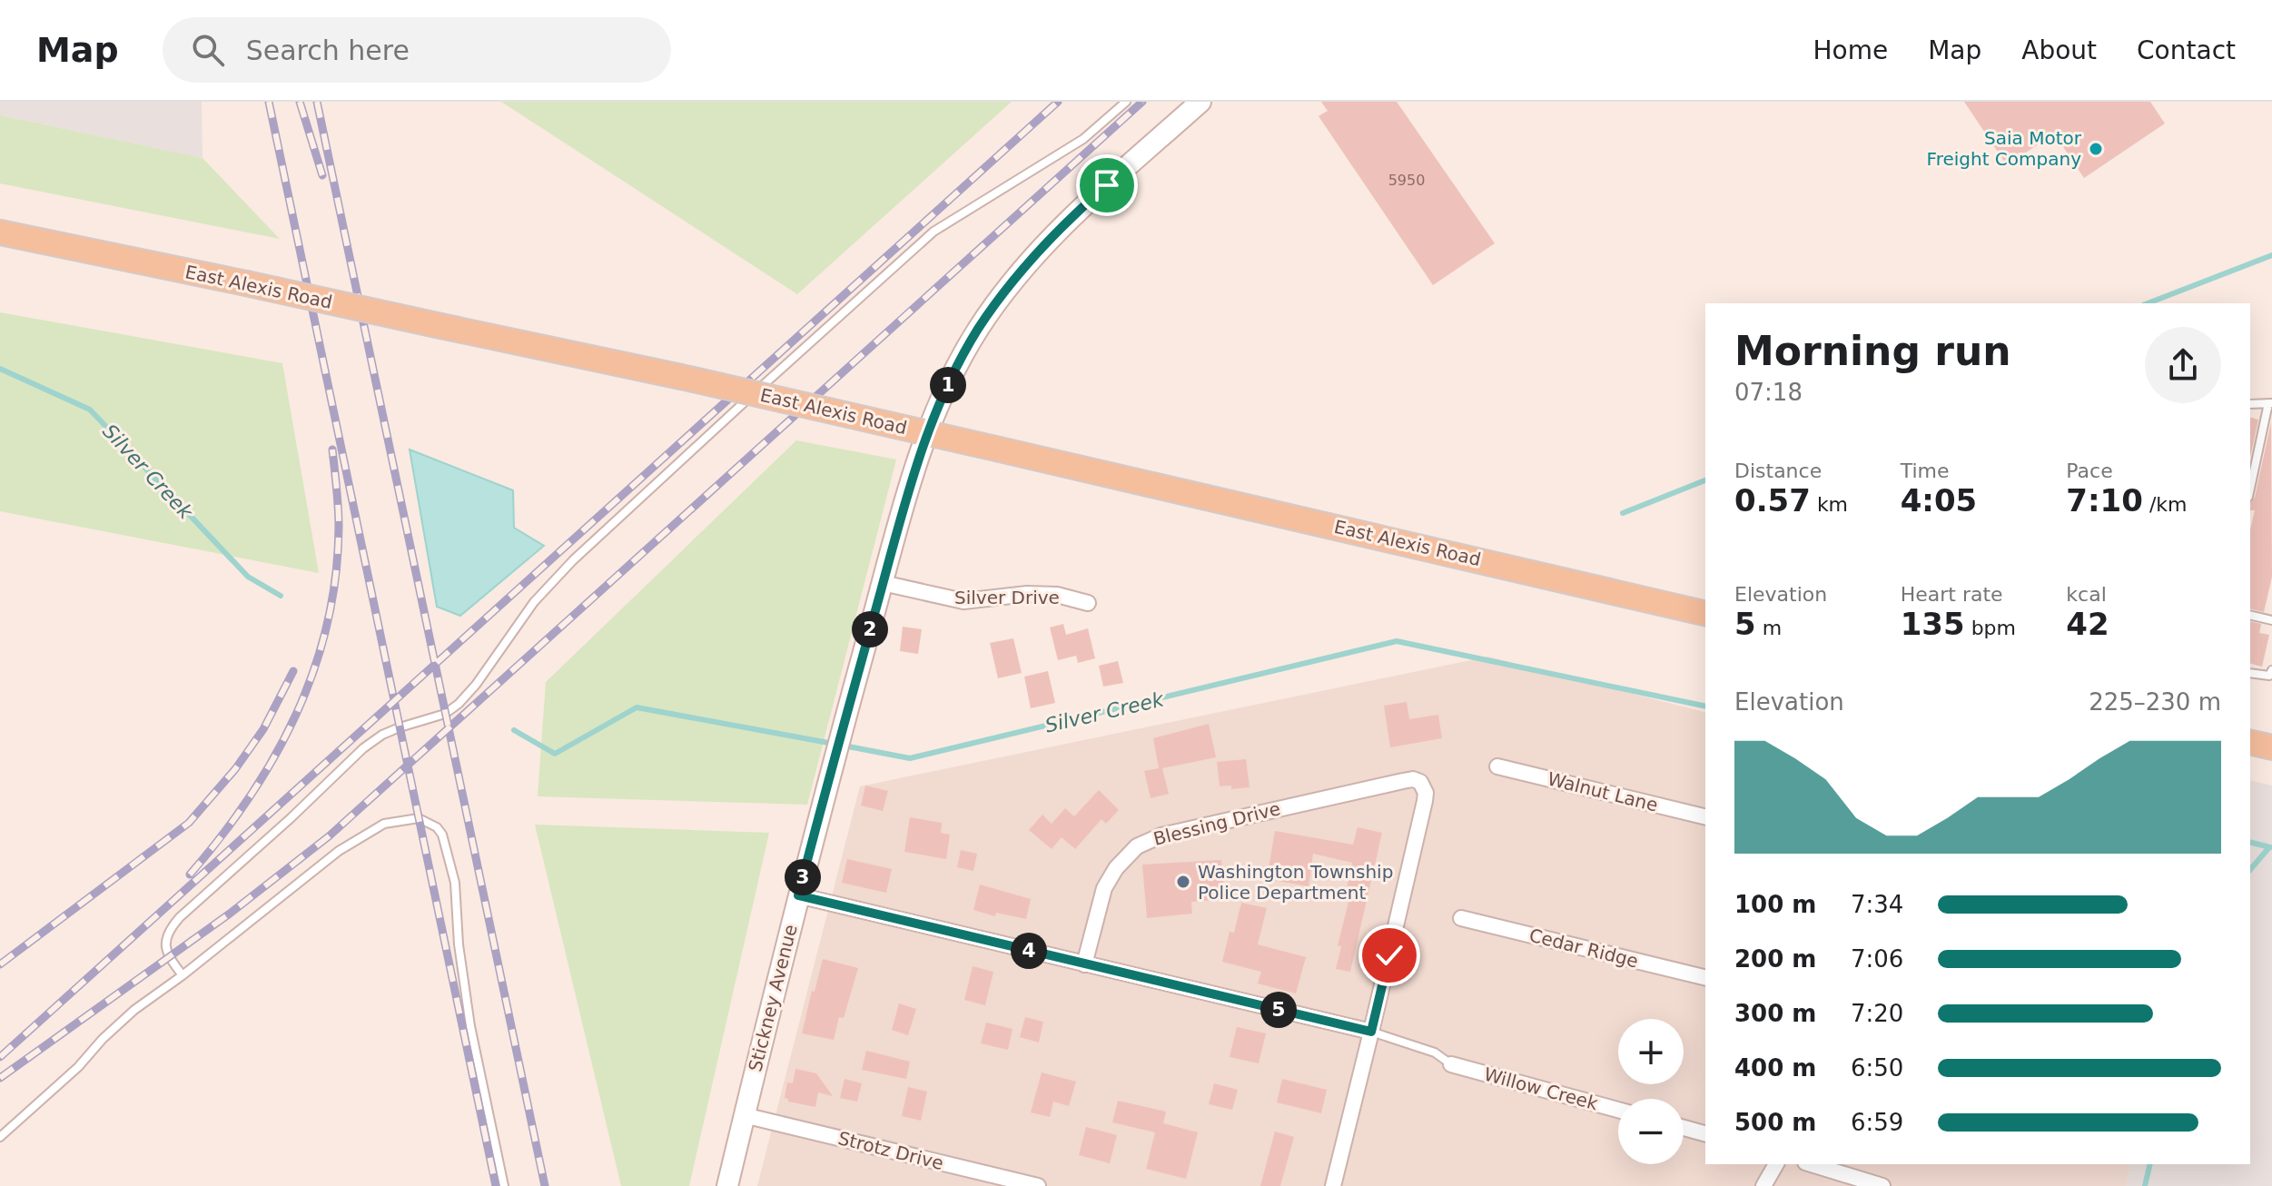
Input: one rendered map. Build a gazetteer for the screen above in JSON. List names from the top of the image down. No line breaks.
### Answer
{"streets":{"main road":["East Alexis Road"],"street":["Silver Drive","Walnut Lane","Blessing Drive","Cedar Ridge","Stickney Avenue","Willow Creek","Strotz Drive"]},"crossings":[["Silver Drive","Stickney Avenue"],["Stickney Avenue","Strotz Drive"]],"water":["Silver Creek"],"places":["Saia Motor Freight Company","Washington Township Police Department"],"house_numbers":["5950"],"page":{"header":"Map","search":"Search here","nav":["Home","Map","About","Contact"],"heading":["Morning run","07:18"],"pins":["1","2","3","4","5"],"stats":[["Distance","0.57 km"],["Time","4:05"],["Pace","7:10 /km"],["Elevation","5 m"],["Heart rate","135 bpm"],["kcal","42"]],"chart":["Elevation","225–230 m"],"list":[{"name":"100 m","note":"7:34"},{"name":"200 m","note":"7:06"},{"name":"300 m","note":"7:20"},{"name":"400 m","note":"6:50"},{"name":"500 m","note":"6:59"}],"map_buttons":["+","−"]}}
